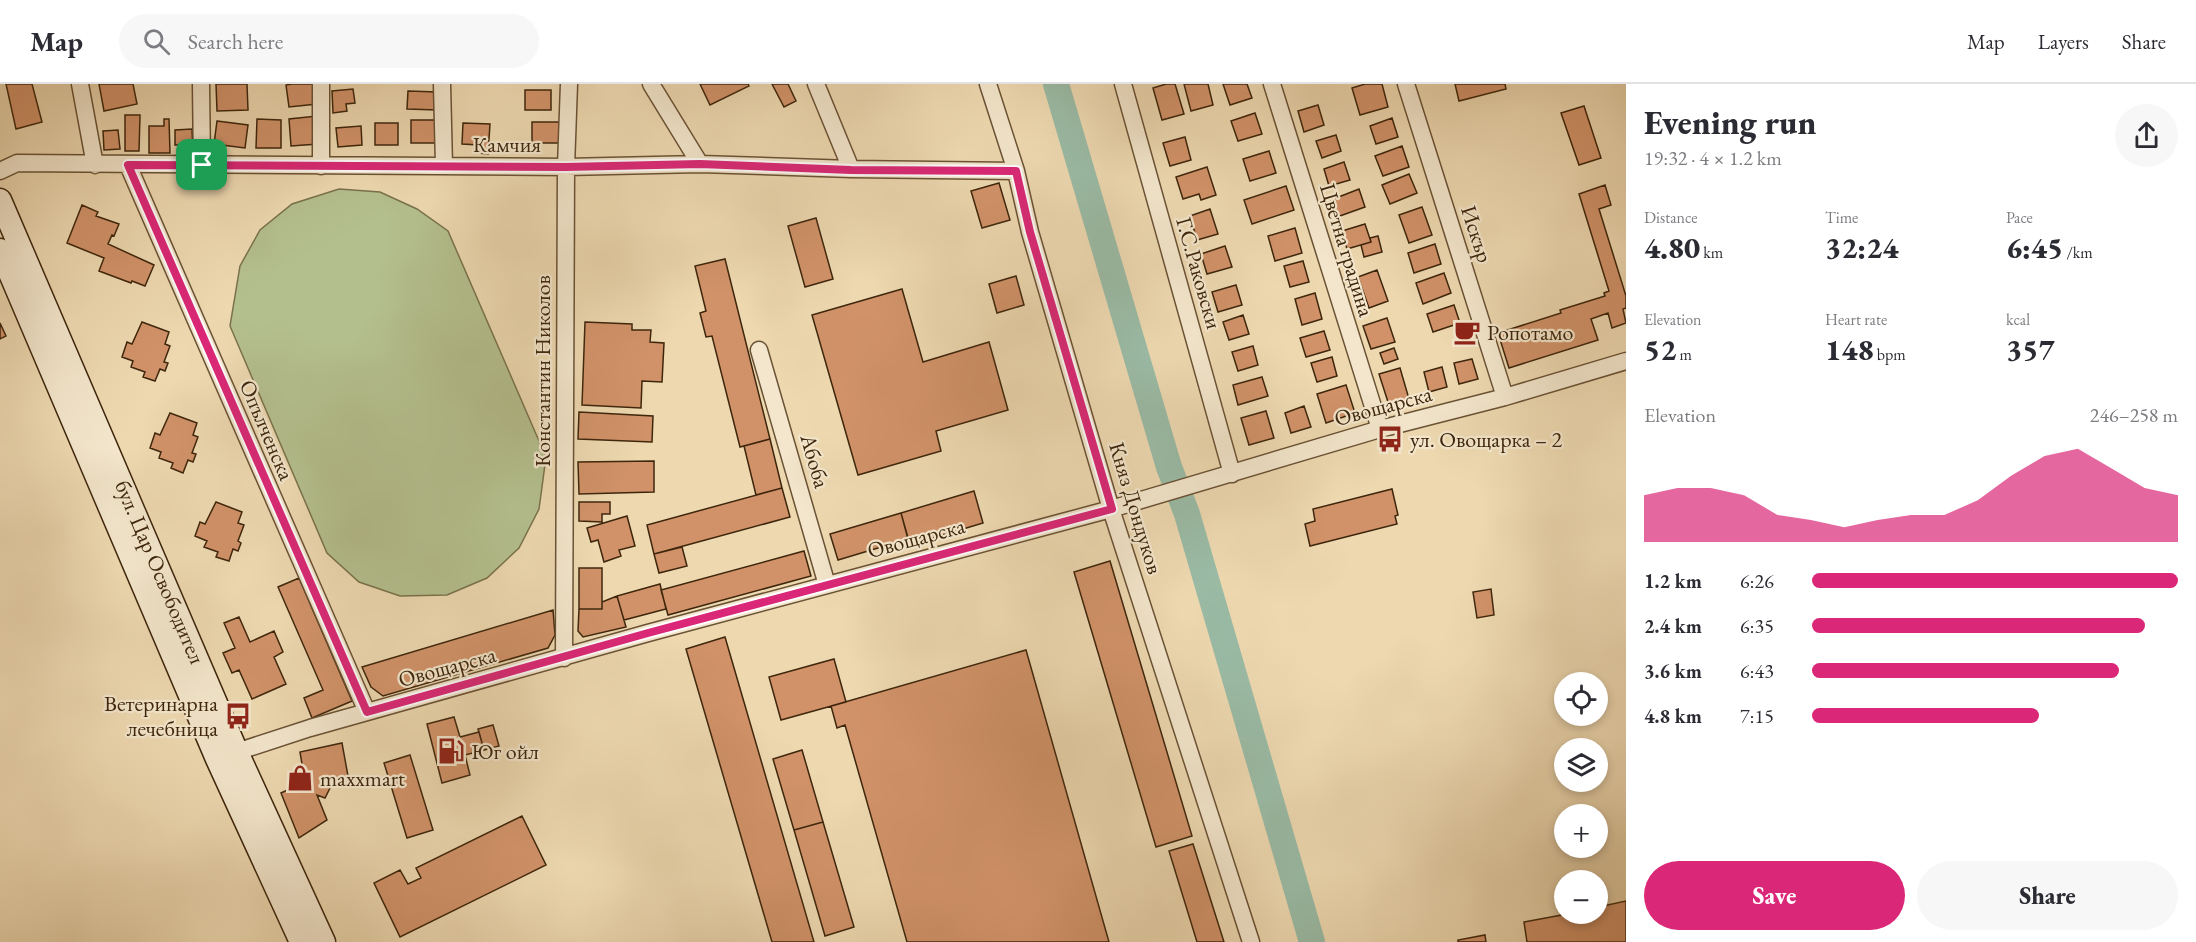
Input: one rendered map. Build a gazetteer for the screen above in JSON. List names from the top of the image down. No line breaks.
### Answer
{"streets":{"main road":["бул. Цар Освободител"],"street":["Камчия","Искър","Цветна градина","Г.С.Раковски","Константин Николов","Овощарска","Опълченска","Абоба","Княз Дондуков"]},"crossings":[["Камчия","Константин Николов"],["Камчия","Опълченска"],["Камчия","Княз Дондуков"],["Искър","Овощарска"],["Цветна градина","Овощарска"],["Г.С.Раковски","Овощарска"],["Константин Николов","Овощарска"],["Овощарска","Опълченска"],["Овощарска","Абоба"],["Овощарска","Княз Дондуков"],["Овощарска","бул. Цар Освободител"]],"places":{"cafe":["Ропотамо"],"bus stop":["ул. Овощарка – 2","Ветеринарна лечебница"],"fuel station":["Юг ойл"],"shop":["maxxmart"]},"page":{"header":"Map","search":"Search here","nav":["Map","Layers","Share"],"heading":["Evening run","19:32 · 4 × 1.2 km"],"stats":[["Distance","4.80 km"],["Time","32:24"],["Pace","6:45 /km"],["Elevation","52 m"],["Heart rate","148 bpm"],["kcal","357"]],"chart":["Elevation","246–258 m"],"list":[{"name":"1.2 km","note":"6:26"},{"name":"2.4 km","note":"6:35"},{"name":"3.6 km","note":"6:43"},{"name":"4.8 km","note":"7:15"}],"map_buttons":["+","−"],"buttons":["Save","Share"]}}
